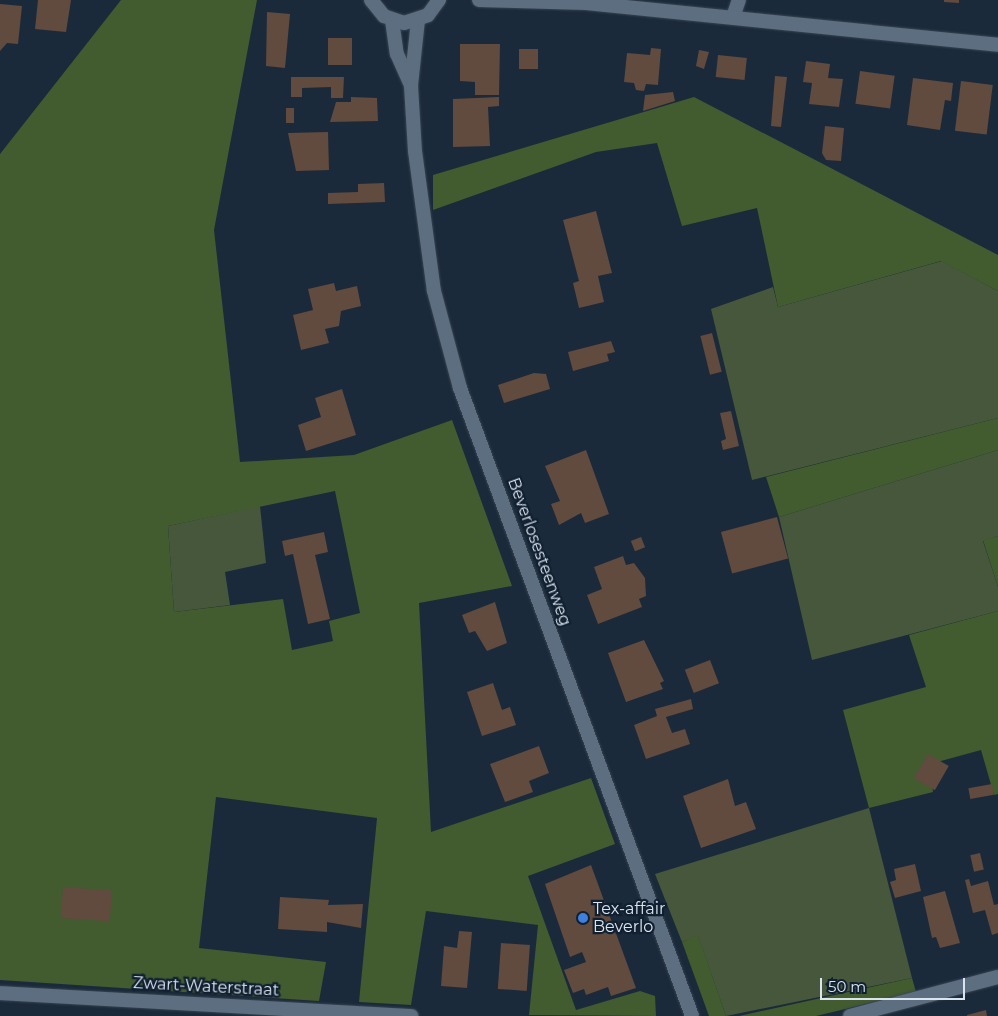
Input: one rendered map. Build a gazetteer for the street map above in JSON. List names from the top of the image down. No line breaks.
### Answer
{"streets":{"street":["Beverlosesteenweg","Zwart-Waterstraat"]},"places":["Tex-affair Beverlo"],"scale_bar":"50 m"}
